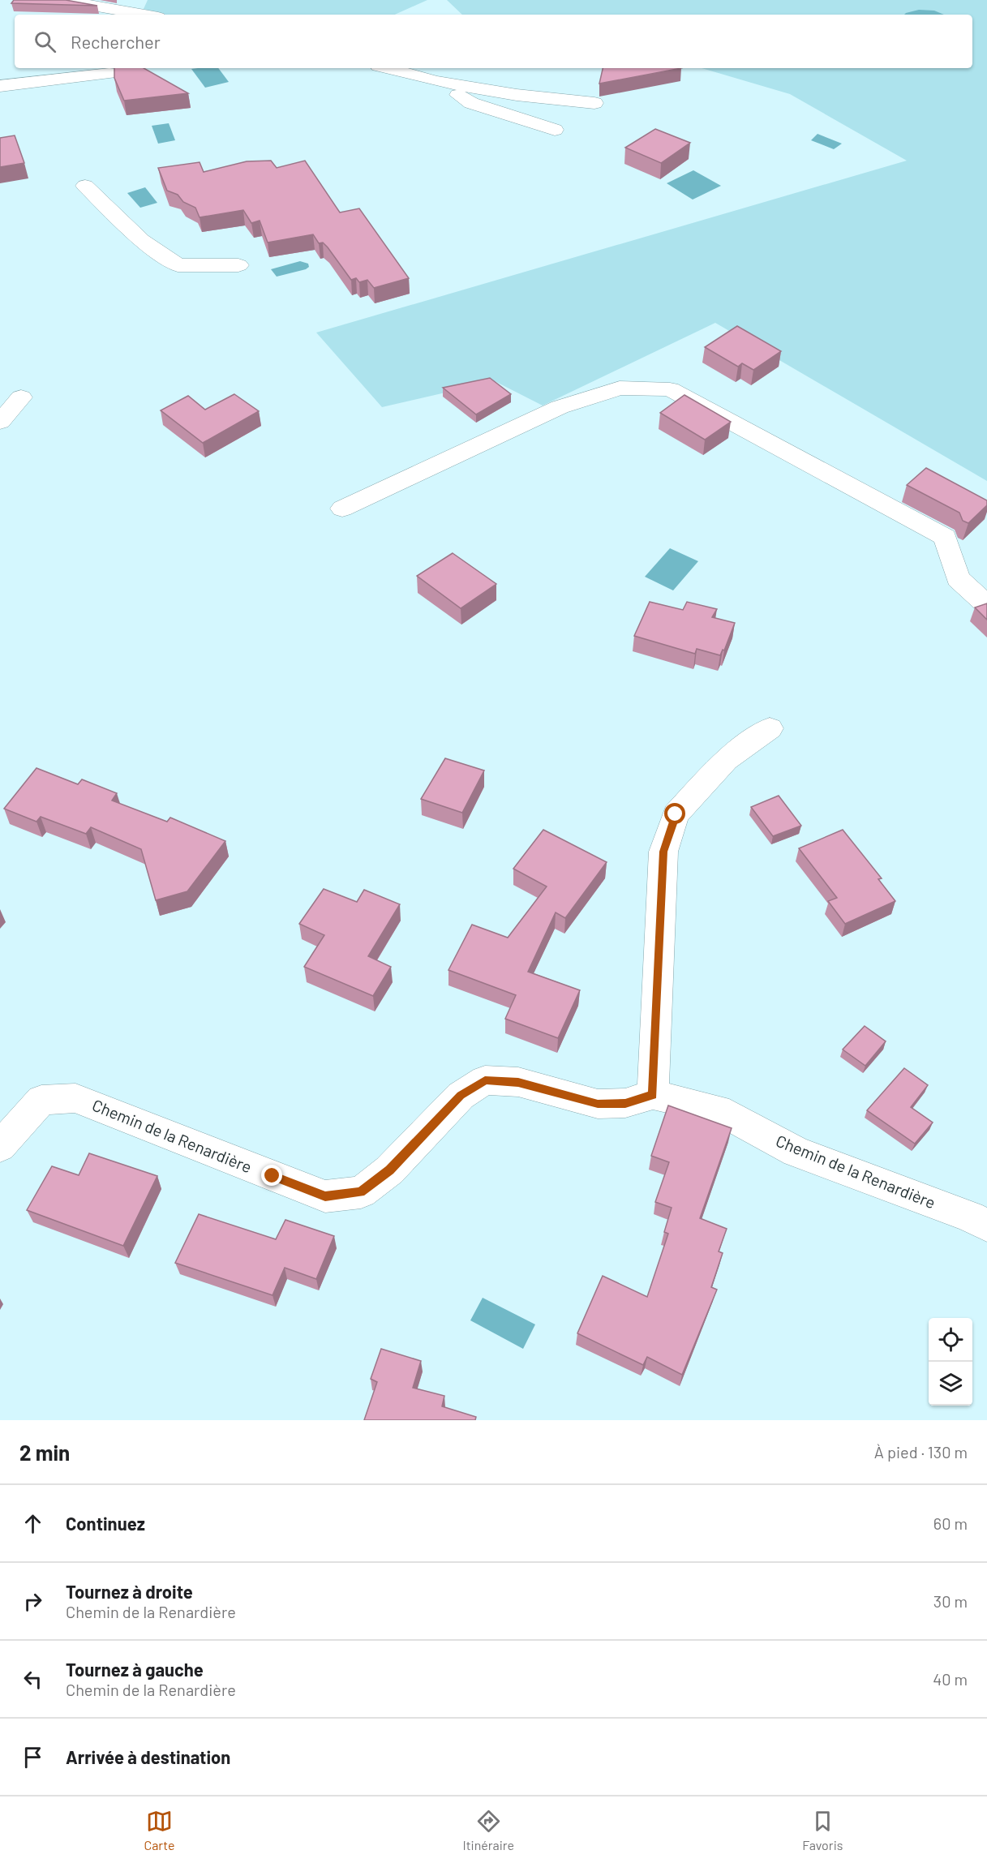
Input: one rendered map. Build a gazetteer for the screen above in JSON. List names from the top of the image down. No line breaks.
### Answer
{"streets":{"street":["Chemin de la Renardière"]},"page":{"search":"Rechercher","heading":["2 min","À pied · 130 m"],"list":[["Continuez","60 m"],["Tournez à droite","Chemin de la Renardière","30 m"],["Tournez à gauche","Chemin de la Renardière","40 m"],"Arrivée à destination"],"nav":["Carte","Itinéraire","Favoris"]}}
